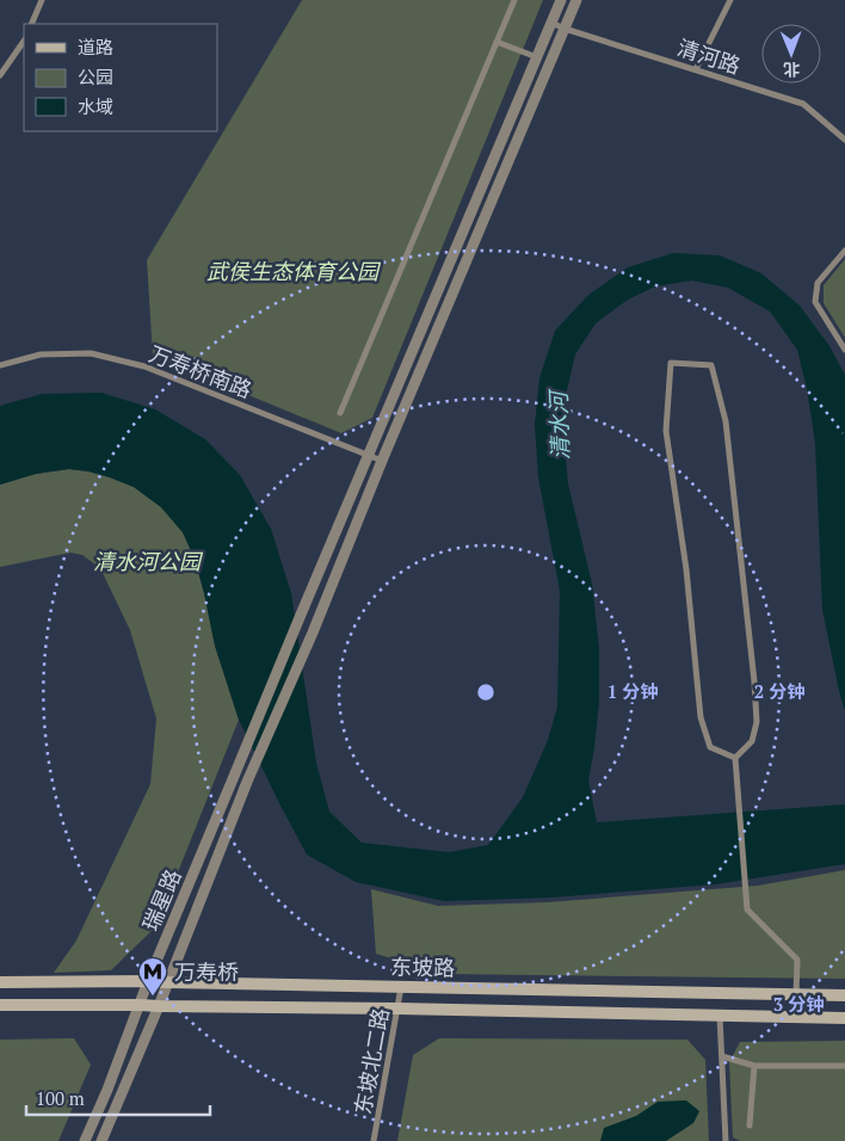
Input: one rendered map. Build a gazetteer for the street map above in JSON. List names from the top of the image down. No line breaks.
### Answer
{"streets":{"main road":["东坡路"],"street":["清河路","万寿桥南路","瑞星路","东坡北二路"]},"crossings":[["清河路","瑞星路"],["万寿桥南路","瑞星路"],["瑞星路","东坡路"],["东坡路","东坡北二路"]],"water":["清水河"],"parks":["武侯生态体育公园","清水河公园"],"places":{"metro station":["万寿桥"]},"legend":["道路","公园","水域"],"scale_bar":"100 m","north":"bottom","rings":["1 分钟","2 分钟","3 分钟"]}
